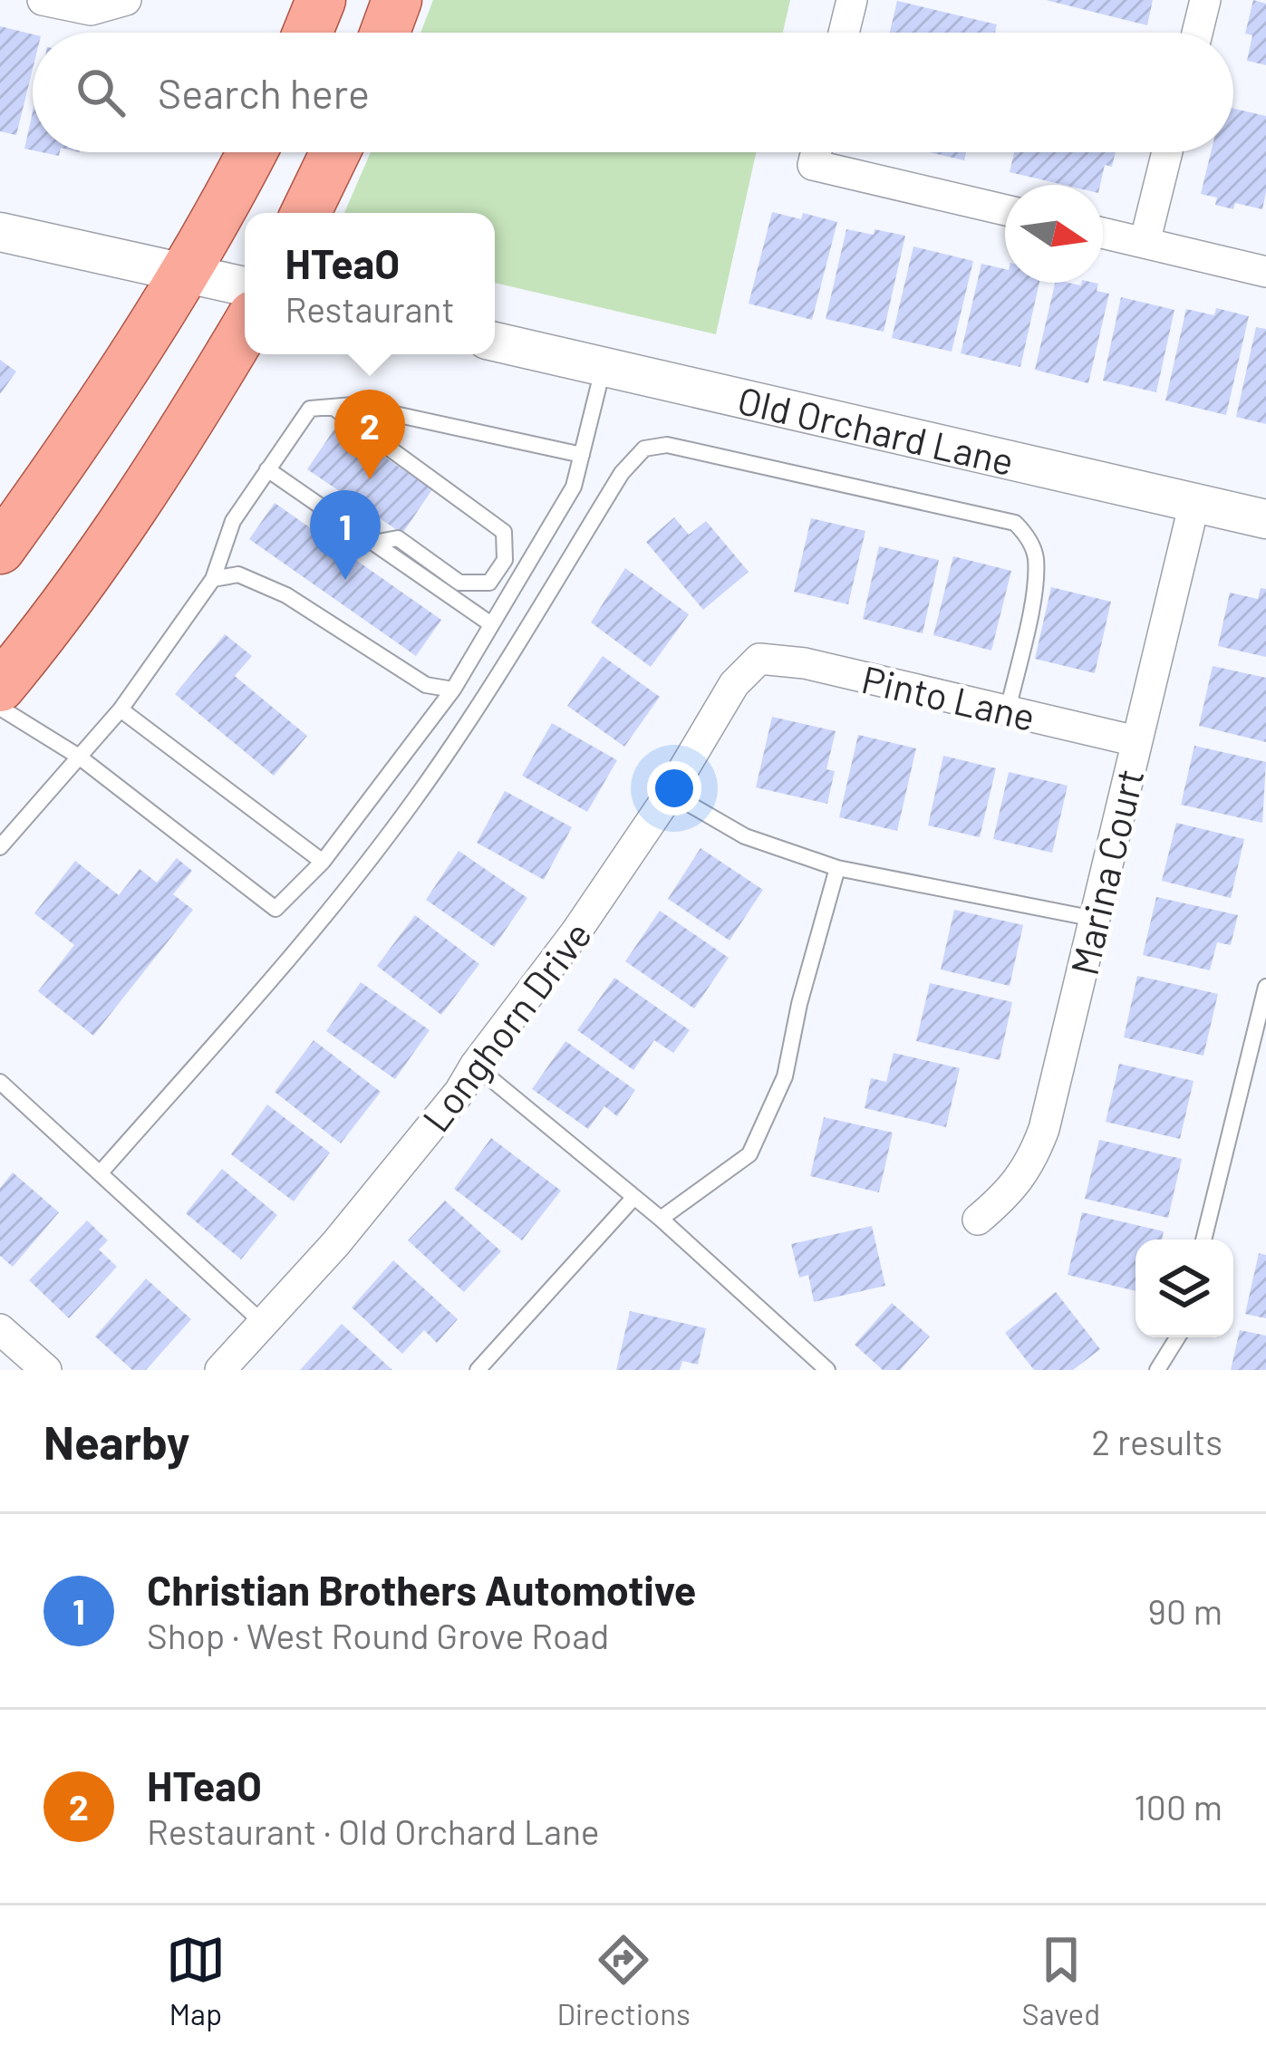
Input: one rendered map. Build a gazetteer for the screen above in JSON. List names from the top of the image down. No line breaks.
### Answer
{"streets":{"street":["Old Orchard Lane","Pinto Lane","Marina Court","Longhorn Drive"]},"crossings":[["Old Orchard Lane","Marina Court"],["Pinto Lane","Marina Court"],["Pinto Lane","Longhorn Drive"]],"north":"right","page":{"search":"Search here","popup":["HTeaO","Restaurant"],"pins":["2","1"],"heading":["Nearby","2 results"],"list":[{"mark":"1","name":"Christian Brothers Automotive","note":"Shop · West Round Grove Road","value":"90 m"},{"mark":"2","name":"HTeaO","note":"Restaurant · Old Orchard Lane","value":"100 m"}],"nav":["Map","Directions","Saved"]}}
